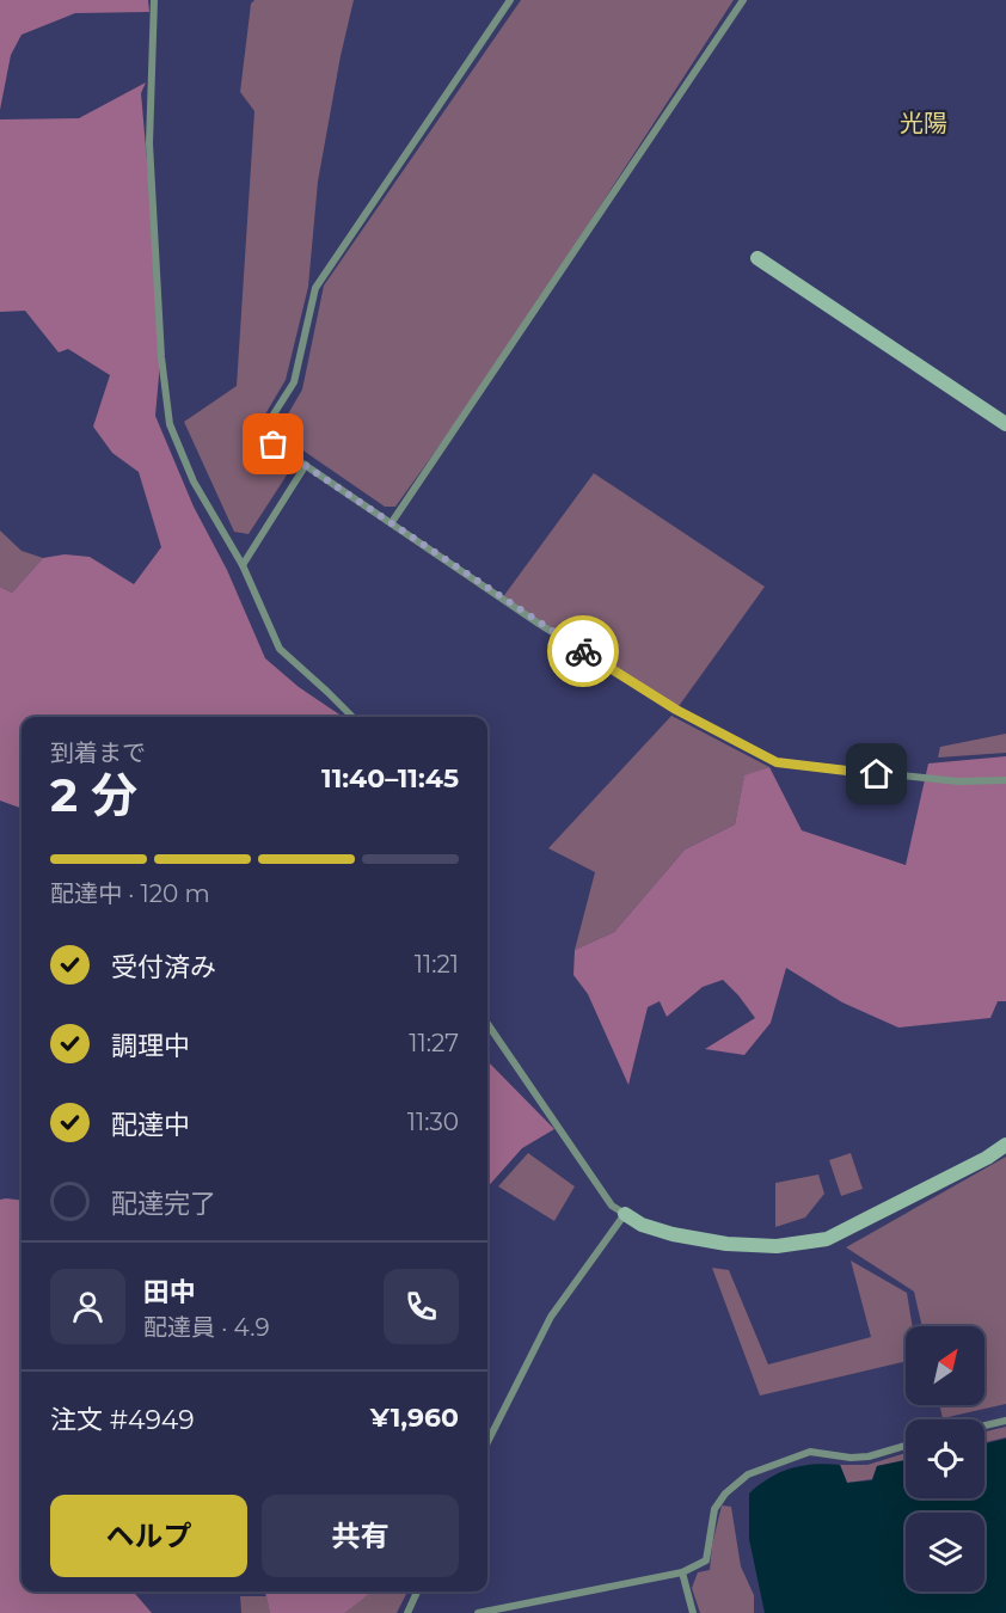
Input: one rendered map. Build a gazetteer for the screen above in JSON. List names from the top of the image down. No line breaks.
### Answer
{"districts":["光陽"],"north":"top right","page":{"heading":["2 分","到着まで","11:40–11:45"],"panel":["田中","配達員 · 4.9","注文 #4949","¥1,960"],"bar":"配達中 · 120 m","list":[["受付済み","11:21"],["調理中","11:27"],["配達中","11:30"],"配達完了"],"buttons":["ヘルプ","共有"]}}
